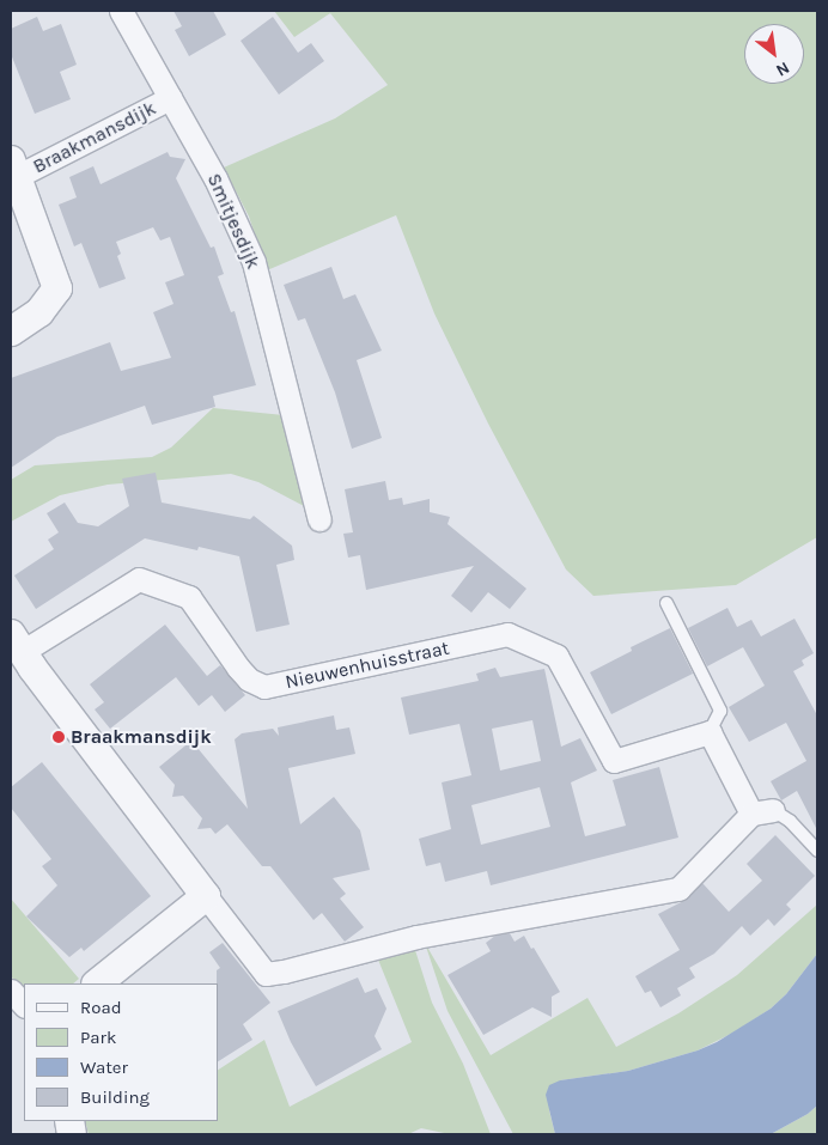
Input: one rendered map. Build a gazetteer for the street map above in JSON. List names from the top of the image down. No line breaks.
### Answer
{"streets":{"street":["Braakmansdijk","Smitjesdijk","Nieuwenhuisstraat"]},"crossings":[["Braakmansdijk","Smitjesdijk"]],"places":["Braakmansdijk"],"legend":["Road","Park","Water","Building"],"north":"bottom right"}
